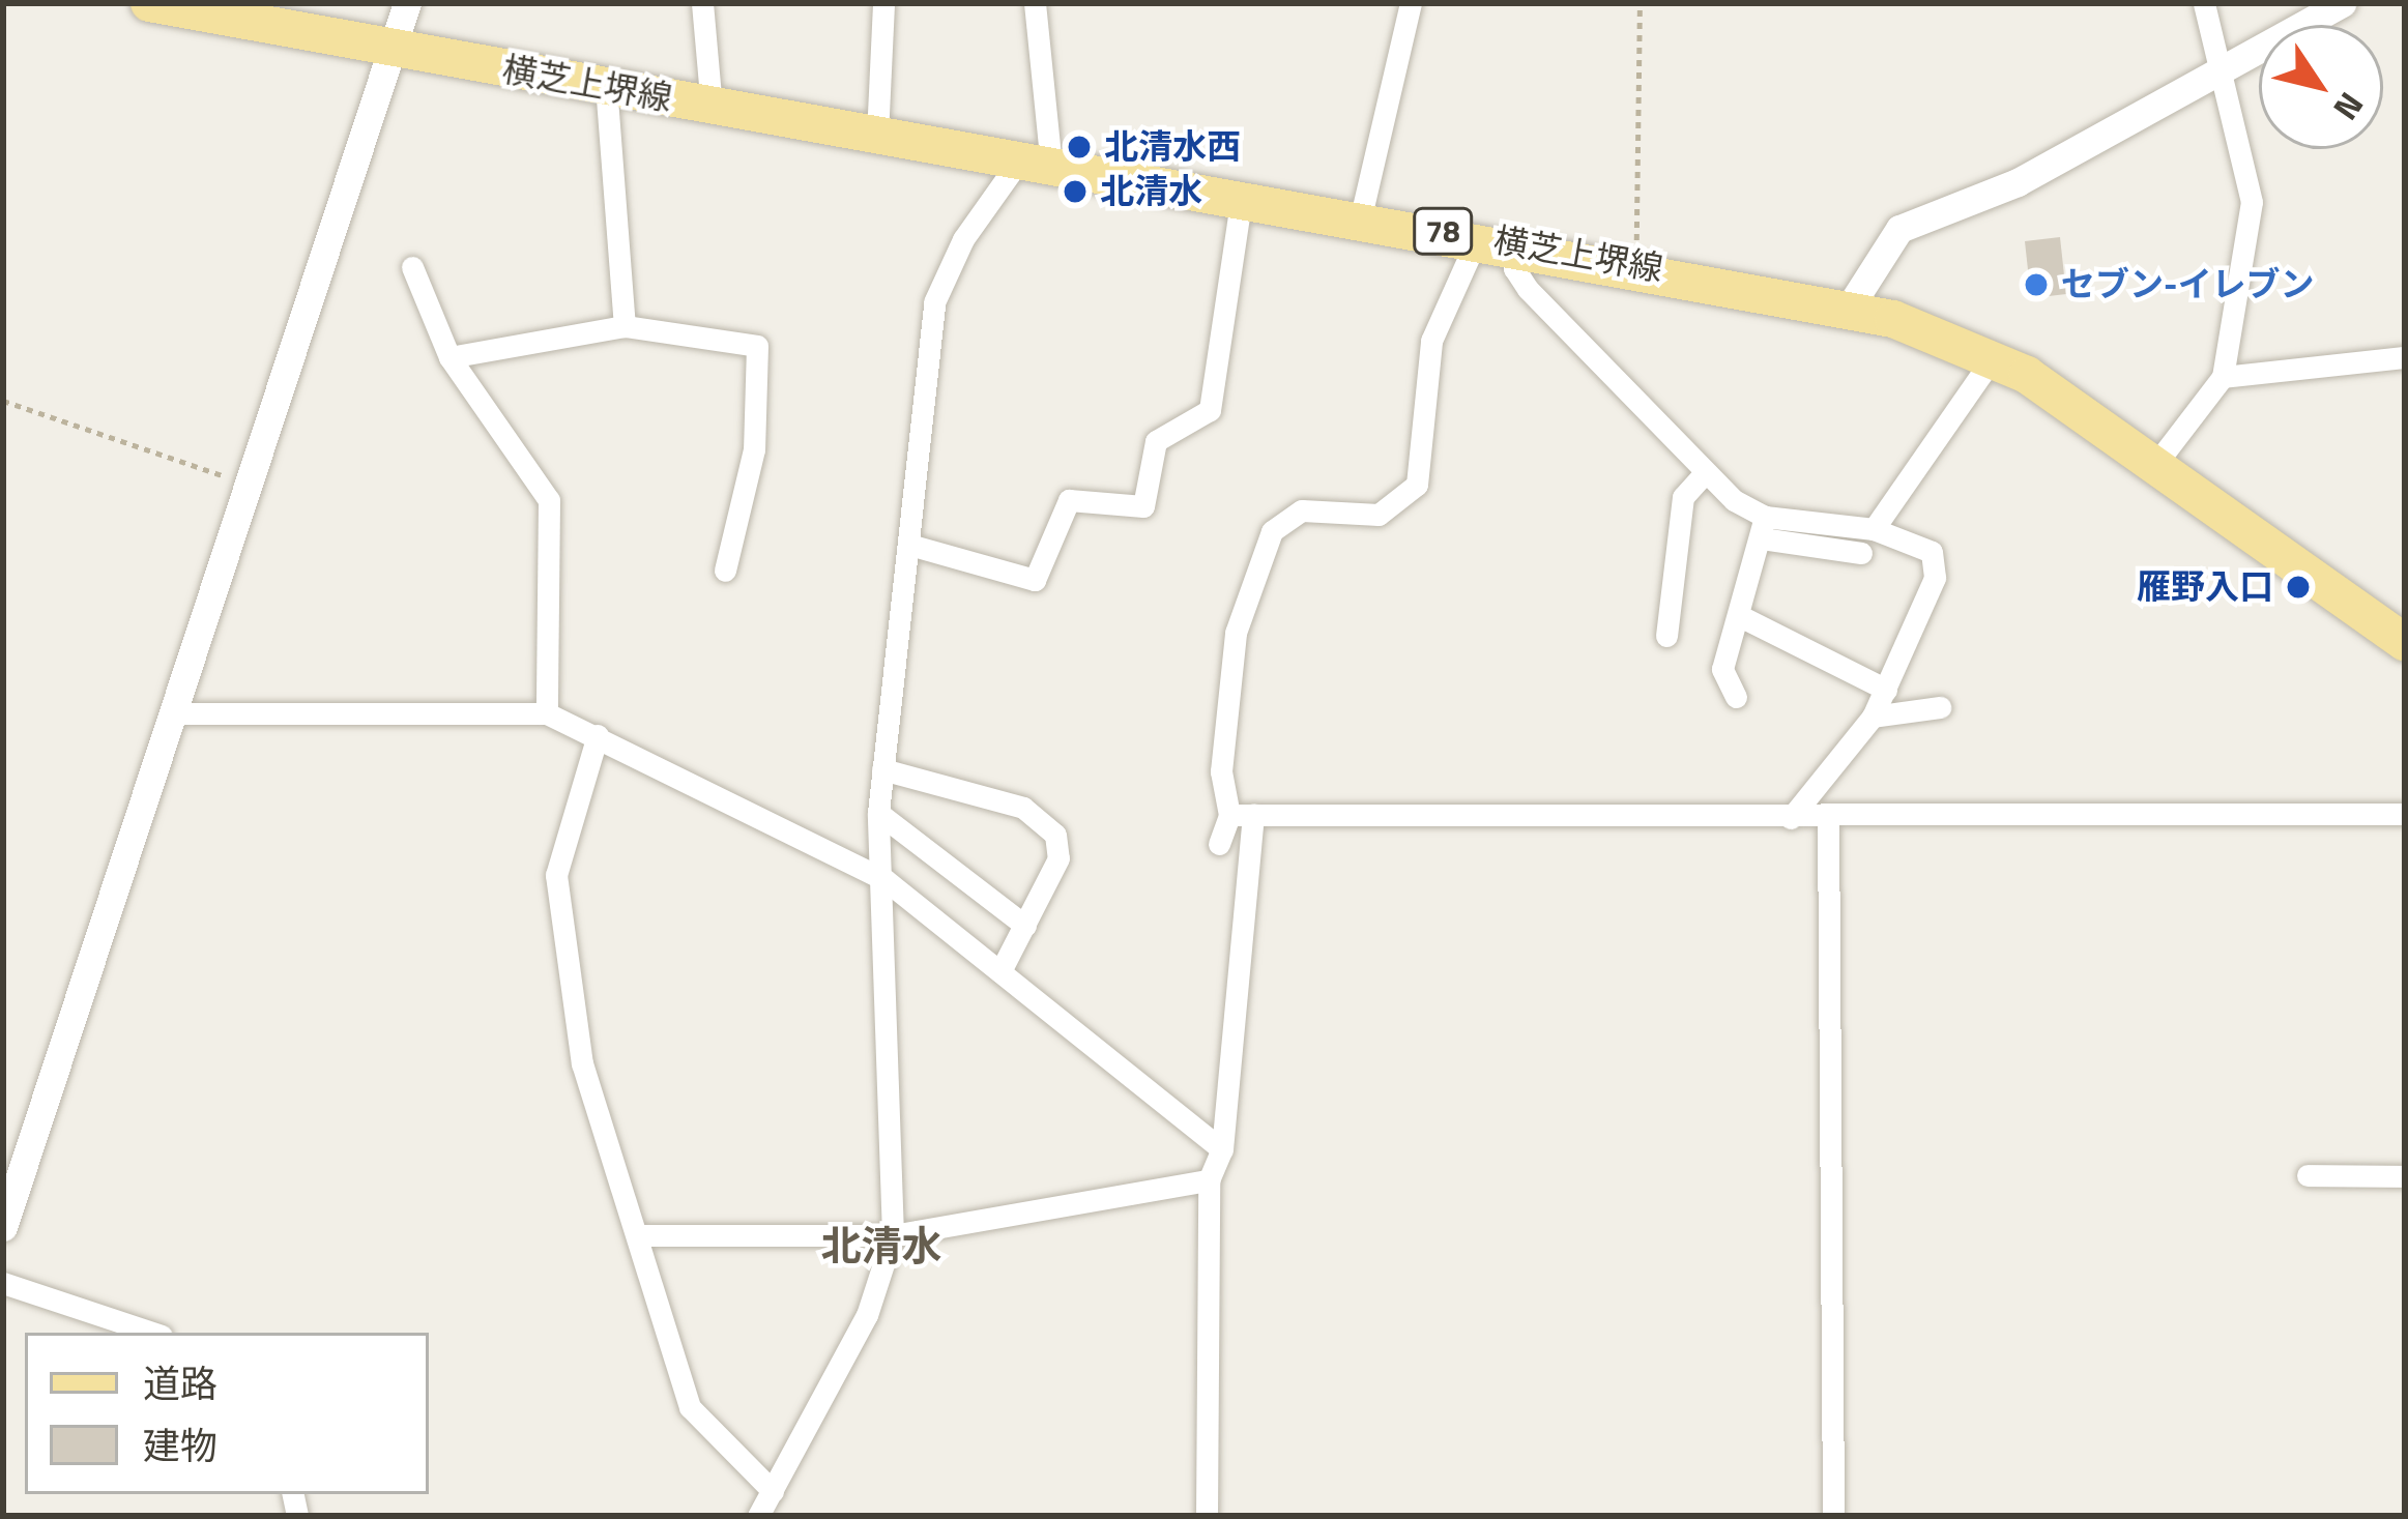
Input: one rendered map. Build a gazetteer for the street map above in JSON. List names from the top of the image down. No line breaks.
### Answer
{"streets":{"main road":["横芝上堺線","78"]},"districts":["北清水"],"places":["北清水西","北清水","セブン-イレブン","雁野入口"],"legend":["道路","建物"],"north":"bottom right"}
